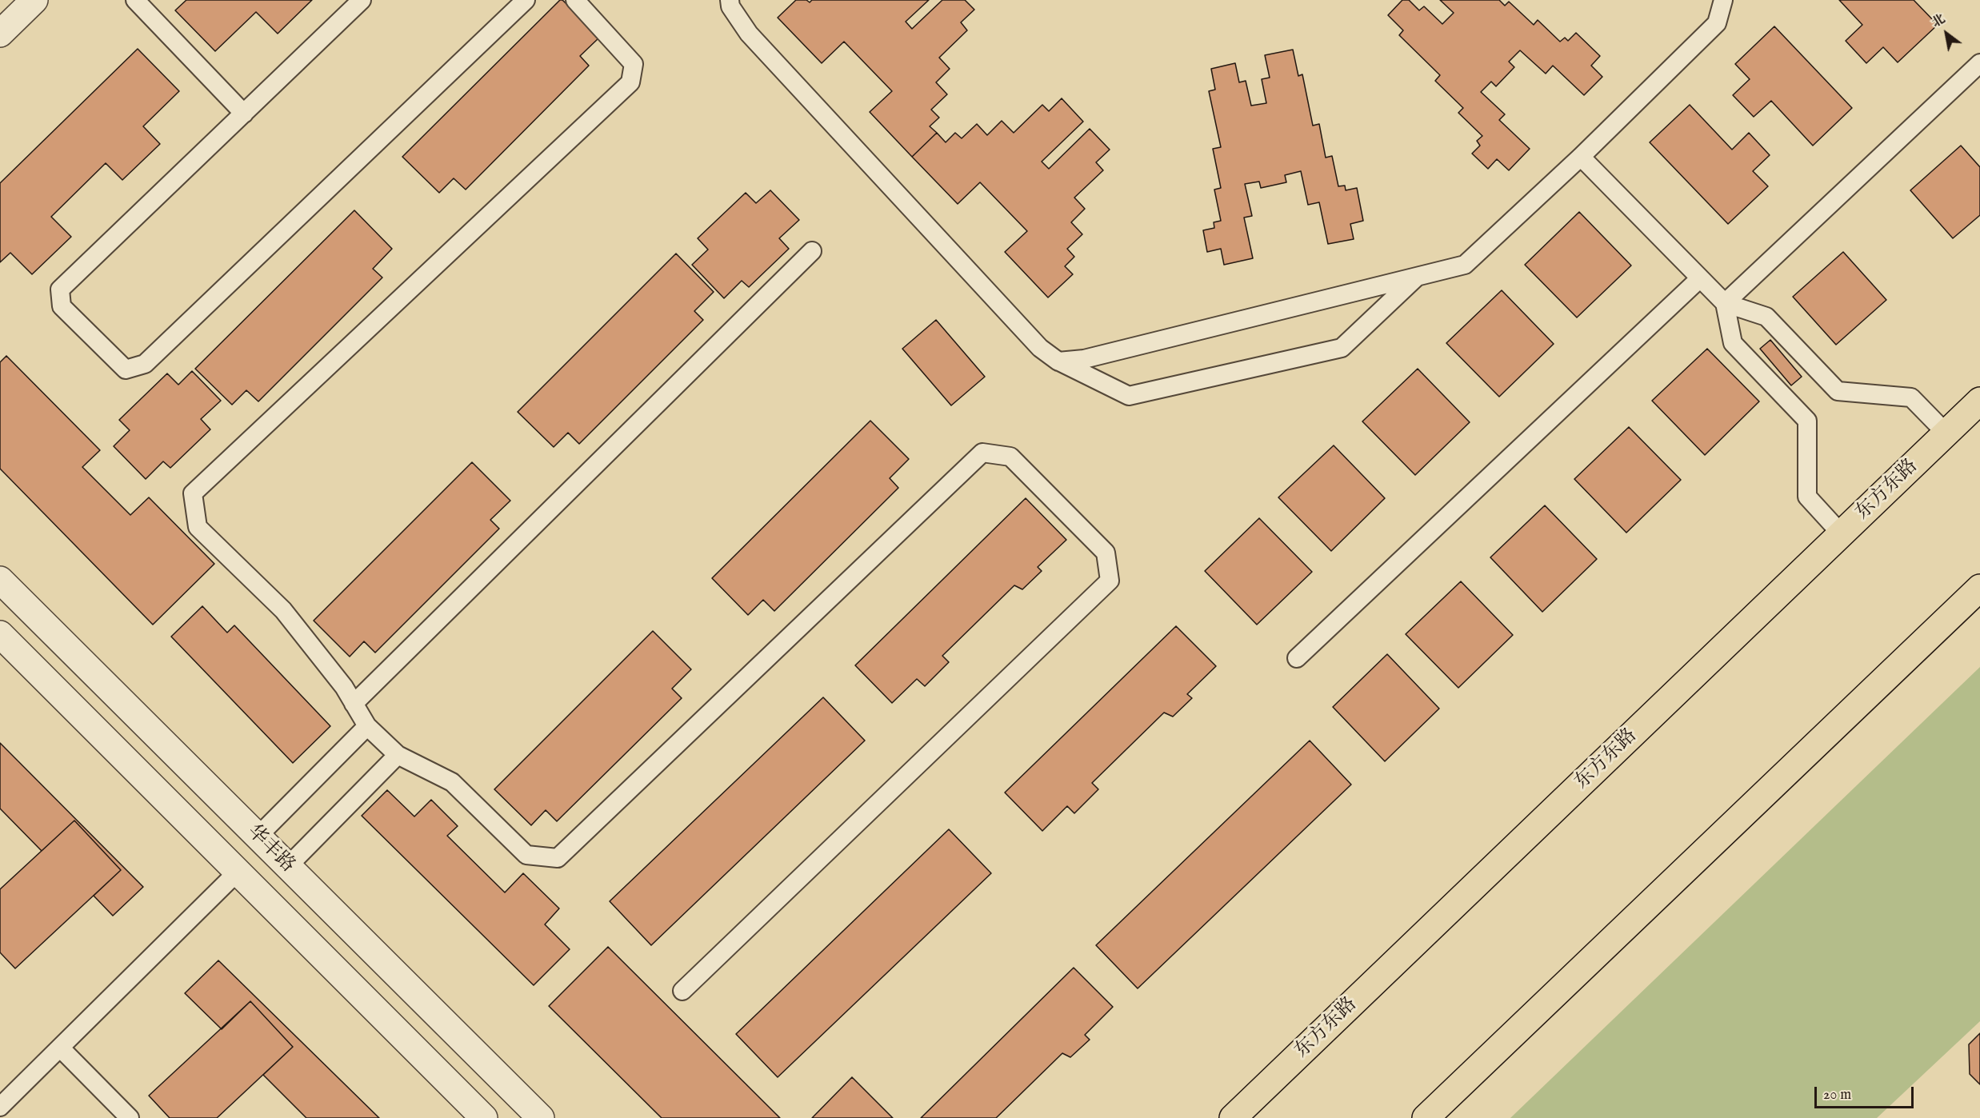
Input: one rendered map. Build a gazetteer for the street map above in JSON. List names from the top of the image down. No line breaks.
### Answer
{"streets":{"main road":["东方东路"],"street":["华丰路"]},"scale_bar":"20 m","north":"top left"}
